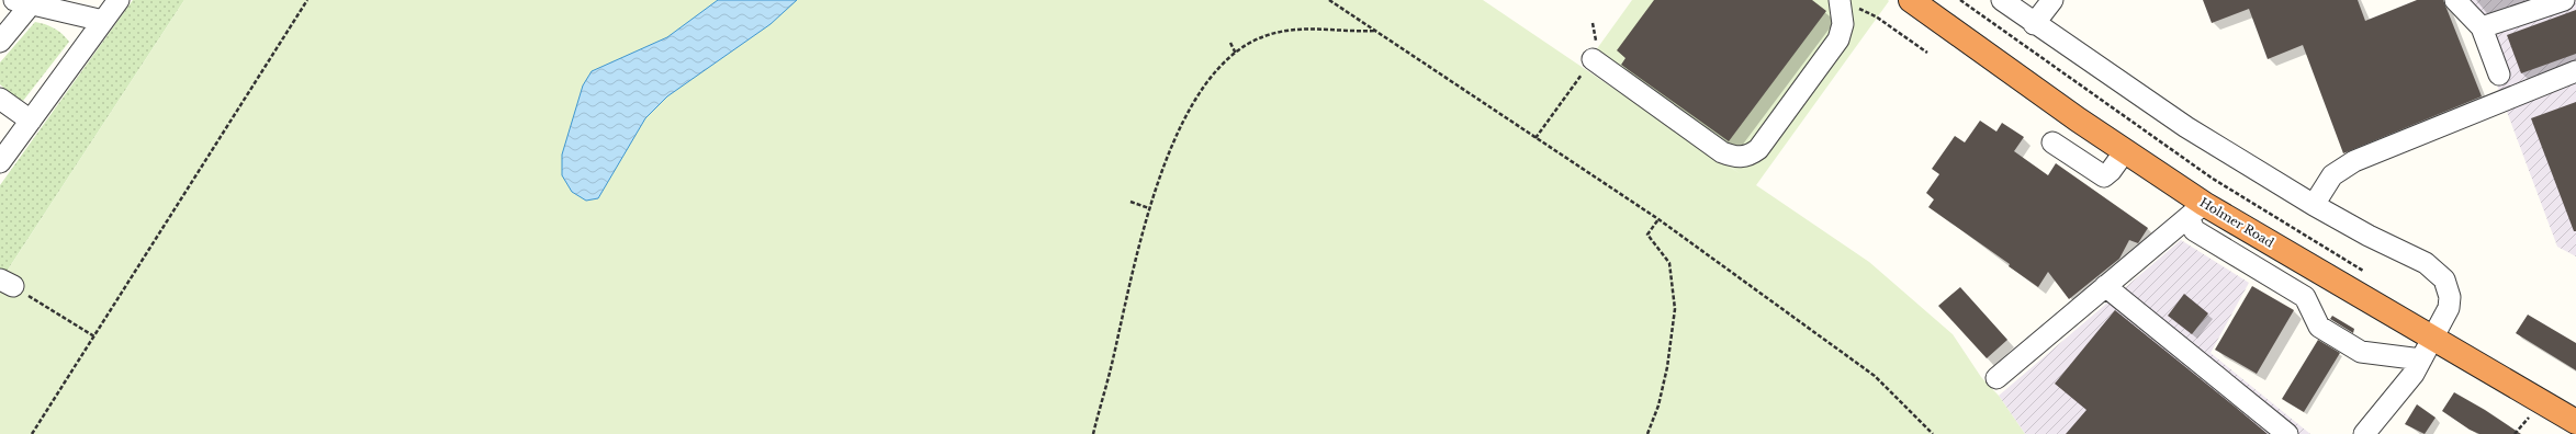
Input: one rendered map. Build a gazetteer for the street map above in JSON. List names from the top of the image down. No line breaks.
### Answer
{"streets":{"highway":["Holmer Road"]}}
